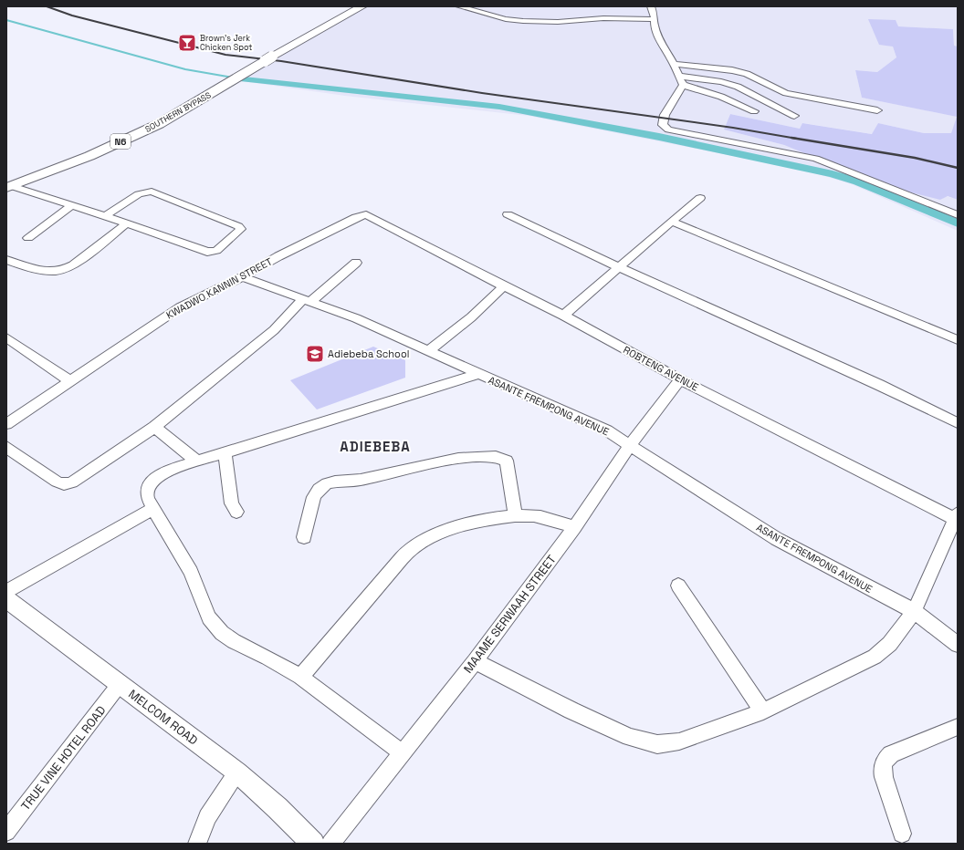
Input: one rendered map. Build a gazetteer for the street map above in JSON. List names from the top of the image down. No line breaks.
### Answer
{"streets":{"highway":["SOUTHERN BYPASS","N6"],"main road":["MELCOM ROAD"],"street":["KWADWO KANNIN STREET","ROBTENG AVENUE","ASANTE FREMPONG AVENUE","MAAME SERWAAH STREET","TRUE VINE HOTEL ROAD"]},"crossings":[["KWADWO KANNIN STREET","ROBTENG AVENUE"],["KWADWO KANNIN STREET","ASANTE FREMPONG AVENUE"],["ROBTENG AVENUE","MAAME SERWAAH STREET"],["ASANTE FREMPONG AVENUE","MAAME SERWAAH STREET"],["MELCOM ROAD","TRUE VINE HOTEL ROAD"]],"districts":["ADIEBEBA"],"places":{"bar":["Brown's Jerk Chicken Spot"],"school or university":["Adiebeba School"]}}
